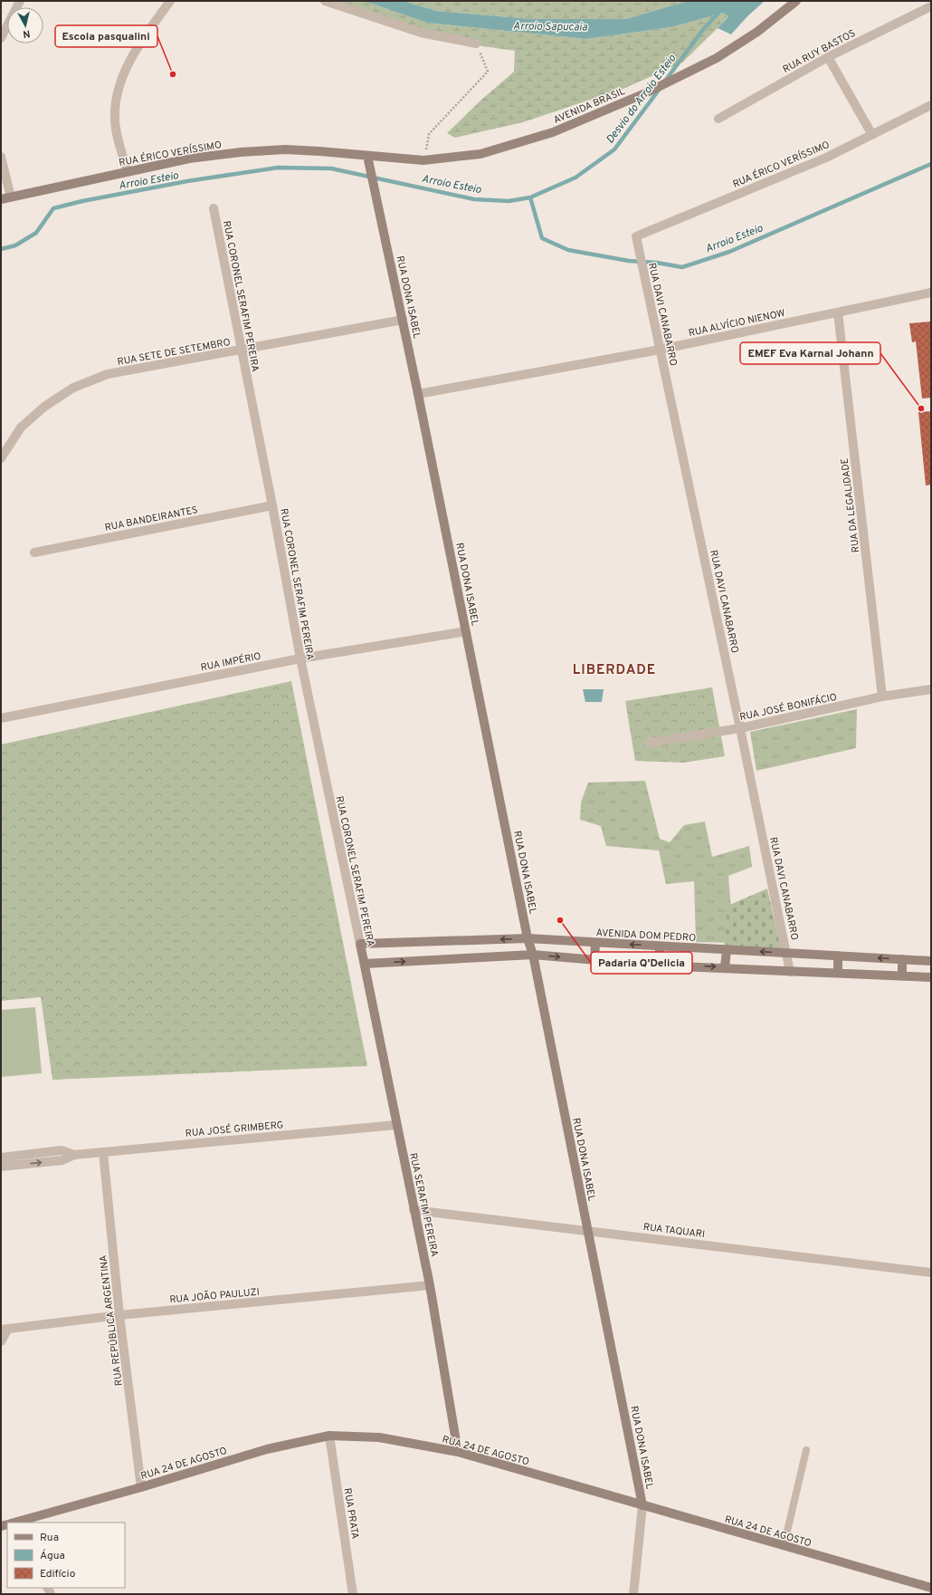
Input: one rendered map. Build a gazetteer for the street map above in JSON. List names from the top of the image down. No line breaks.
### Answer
{"streets":{"street":["RUA RUY BASTOS","AVENIDA BRASIL","RUA ÉRICO VERÍSSIMO","RUA CORONEL SERAFIM PEREIRA","RUA DONA ISABEL","RUA DAVI CANABARRO","RUA ALVÍCIO NIENOW","RUA SETE DE SETEMBRO","RUA DA LEGALIDADE","RUA BANDEIRANTES","RUA IMPÉRIO","RUA JOSÉ BONIFÁCIO","AVENIDA DOM PEDRO","RUA JOSÉ GRIMBERG","RUA SERAFIM PEREIRA","RUA TAQUARI","RUA JOÃO PAULUZI","RUA REPÚBLICA ARGENTINA","RUA 24 DE AGOSTO","RUA PRATA"]},"crossings":[["AVENIDA BRASIL","RUA ÉRICO VERÍSSIMO"],["AVENIDA BRASIL","RUA DONA ISABEL"],["RUA ÉRICO VERÍSSIMO","RUA DONA ISABEL"],["RUA ÉRICO VERÍSSIMO","RUA DAVI CANABARRO"],["RUA CORONEL SERAFIM PEREIRA","RUA SETE DE SETEMBRO"],["RUA CORONEL SERAFIM PEREIRA","RUA BANDEIRANTES"],["RUA CORONEL SERAFIM PEREIRA","RUA IMPÉRIO"],["RUA CORONEL SERAFIM PEREIRA","AVENIDA DOM PEDRO"],["RUA CORONEL SERAFIM PEREIRA","RUA SERAFIM PEREIRA"],["RUA DONA ISABEL","RUA ALVÍCIO NIENOW"],["RUA DONA ISABEL","RUA SETE DE SETEMBRO"],["RUA DONA ISABEL","RUA IMPÉRIO"],["RUA DONA ISABEL","AVENIDA DOM PEDRO"],["RUA DONA ISABEL","RUA TAQUARI"],["RUA DONA ISABEL","RUA 24 DE AGOSTO"],["RUA DAVI CANABARRO","RUA ALVÍCIO NIENOW"],["RUA DAVI CANABARRO","RUA JOSÉ BONIFÁCIO"],["RUA DAVI CANABARRO","AVENIDA DOM PEDRO"],["RUA ALVÍCIO NIENOW","RUA DA LEGALIDADE"],["RUA DA LEGALIDADE","RUA JOSÉ BONIFÁCIO"],["RUA JOSÉ GRIMBERG","RUA SERAFIM PEREIRA"],["RUA JOSÉ GRIMBERG","RUA REPÚBLICA ARGENTINA"],["RUA SERAFIM PEREIRA","RUA TAQUARI"],["RUA SERAFIM PEREIRA","RUA JOÃO PAULUZI"],["RUA SERAFIM PEREIRA","RUA 24 DE AGOSTO"],["RUA JOÃO PAULUZI","RUA REPÚBLICA ARGENTINA"],["RUA REPÚBLICA ARGENTINA","RUA 24 DE AGOSTO"],["RUA 24 DE AGOSTO","RUA PRATA"]],"districts":["LIBERDADE"],"water":["Arroio Sapucaia","Desvio do Arroio Esteio","Arroio Esteio"],"places":["Escola pasqualini","EMEF Eva Karnal Johann","Padaria Q'Delicia"],"legend":["Rua","Água","Edifício"],"north":"bottom"}
